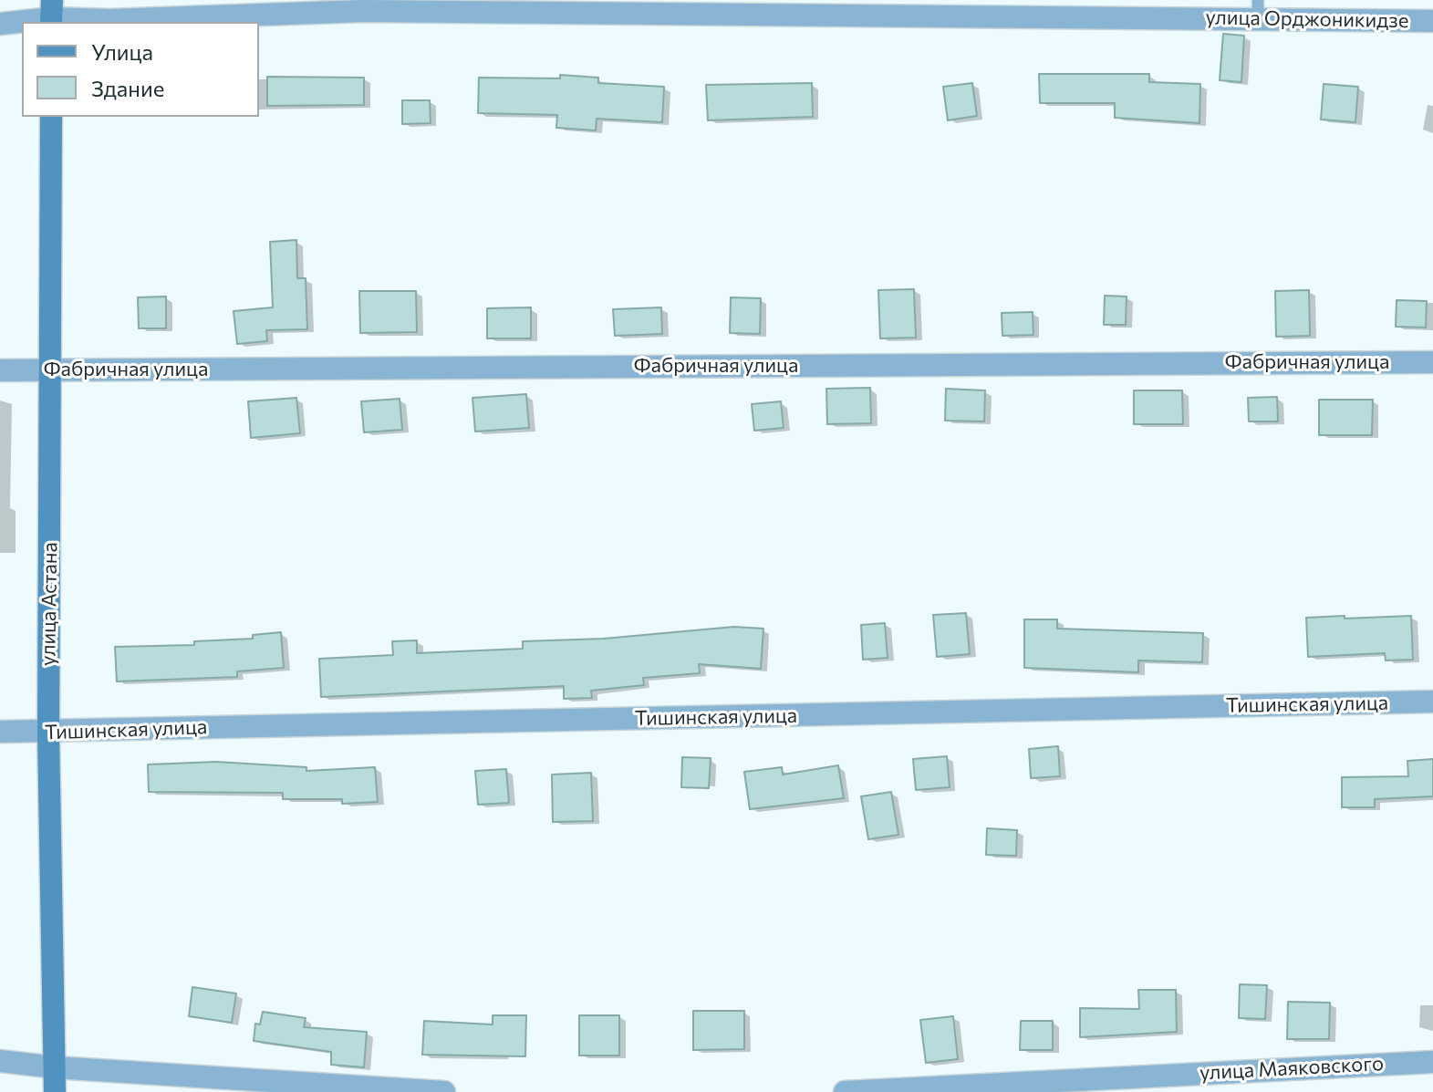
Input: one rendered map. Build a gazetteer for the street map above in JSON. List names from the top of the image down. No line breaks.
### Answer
{"streets":{"street":["улица Орджоникидзе","Фабричная улица","улица Астана","Тишинская улица","улица Маяковского"]},"crossings":[["Фабричная улица","улица Астана"],["улица Астана","Тишинская улица"]],"legend":["Улица","Здание"]}
